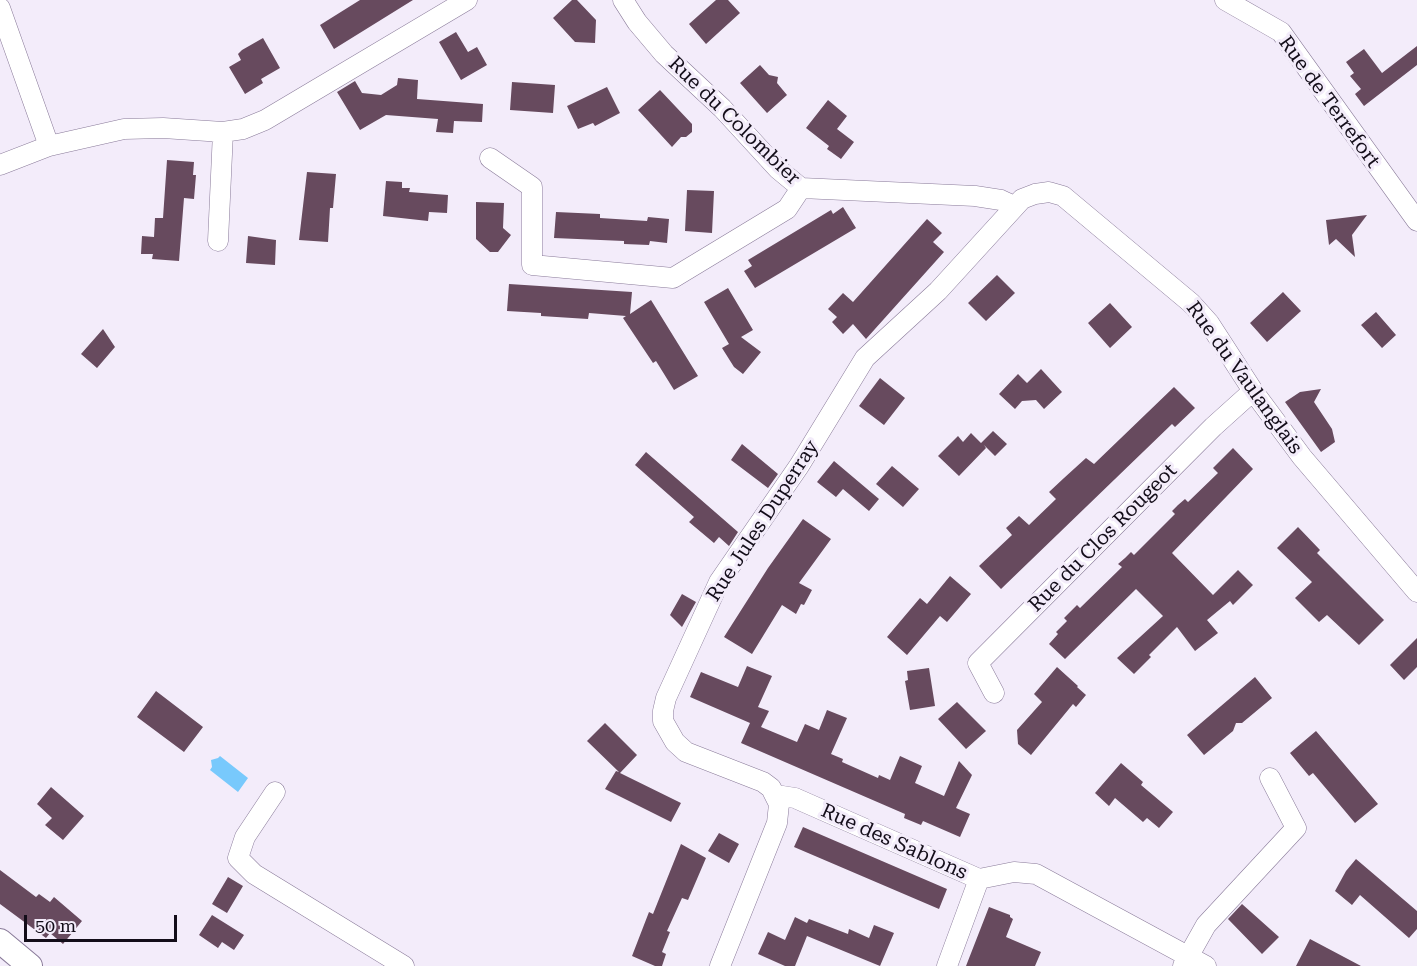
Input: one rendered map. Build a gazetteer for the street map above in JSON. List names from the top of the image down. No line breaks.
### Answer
{"streets":{"street":["Rue de Terrefort","Rue du Colombier","Rue du Vaulanglais","Rue Jules Duperray","Rue du Clos Rougeot","Rue des Sablons"]},"crossings":[["Rue du Colombier","Rue du Vaulanglais"],["Rue du Colombier","Rue Jules Duperray"],["Rue du Vaulanglais","Rue Jules Duperray"],["Rue du Vaulanglais","Rue du Clos Rougeot"],["Rue Jules Duperray","Rue des Sablons"]],"scale_bar":"50 m"}
